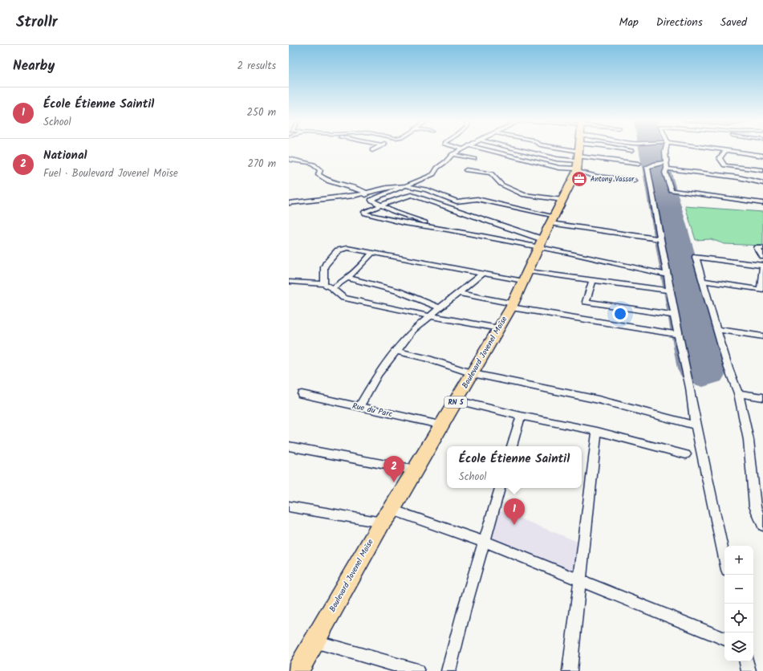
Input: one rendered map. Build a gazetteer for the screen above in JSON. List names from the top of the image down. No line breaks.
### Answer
{"streets":{"main road":["Boulevard Jovenel Moïse","RN 5"],"street":["Rue du Parc"]},"crossings":[["Boulevard Jovenel Moïse","Rue du Parc"]],"places":{"office":["Antony Vassor"]},"page":{"header":"Strollr","nav":["Map","Directions","Saved"],"heading":["Nearby","2 results"],"list":[{"mark":"1","name":"École Étienne Saintil","note":"School","value":"250 m"},{"mark":"2","name":"National","note":"Fuel · Boulevard Jovenel Moïse","value":"270 m"}],"popup":["École Étienne Saintil","School"],"pins":["2","1"],"map_buttons":["+","−"]}}
